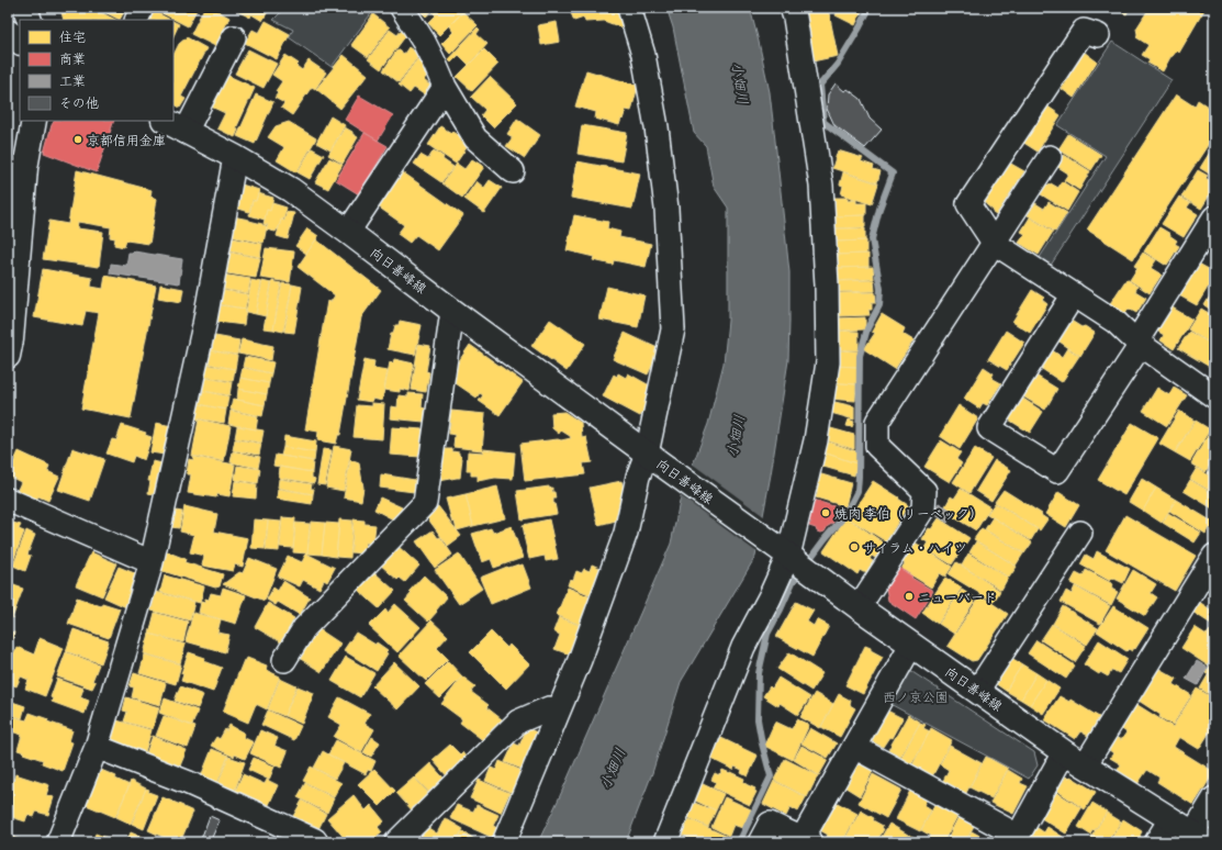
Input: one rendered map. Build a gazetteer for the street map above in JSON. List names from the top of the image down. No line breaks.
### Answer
{"streets":{"main road":["向日善峰線"]},"water":["小畑川"],"parks":["西ノ京公園"],"places":["京都信用金庫","焼肉 李伯（リーベック）","サイラム・ハイツ","ニューバード"],"legend":["住宅","商業","工業","その他"]}
